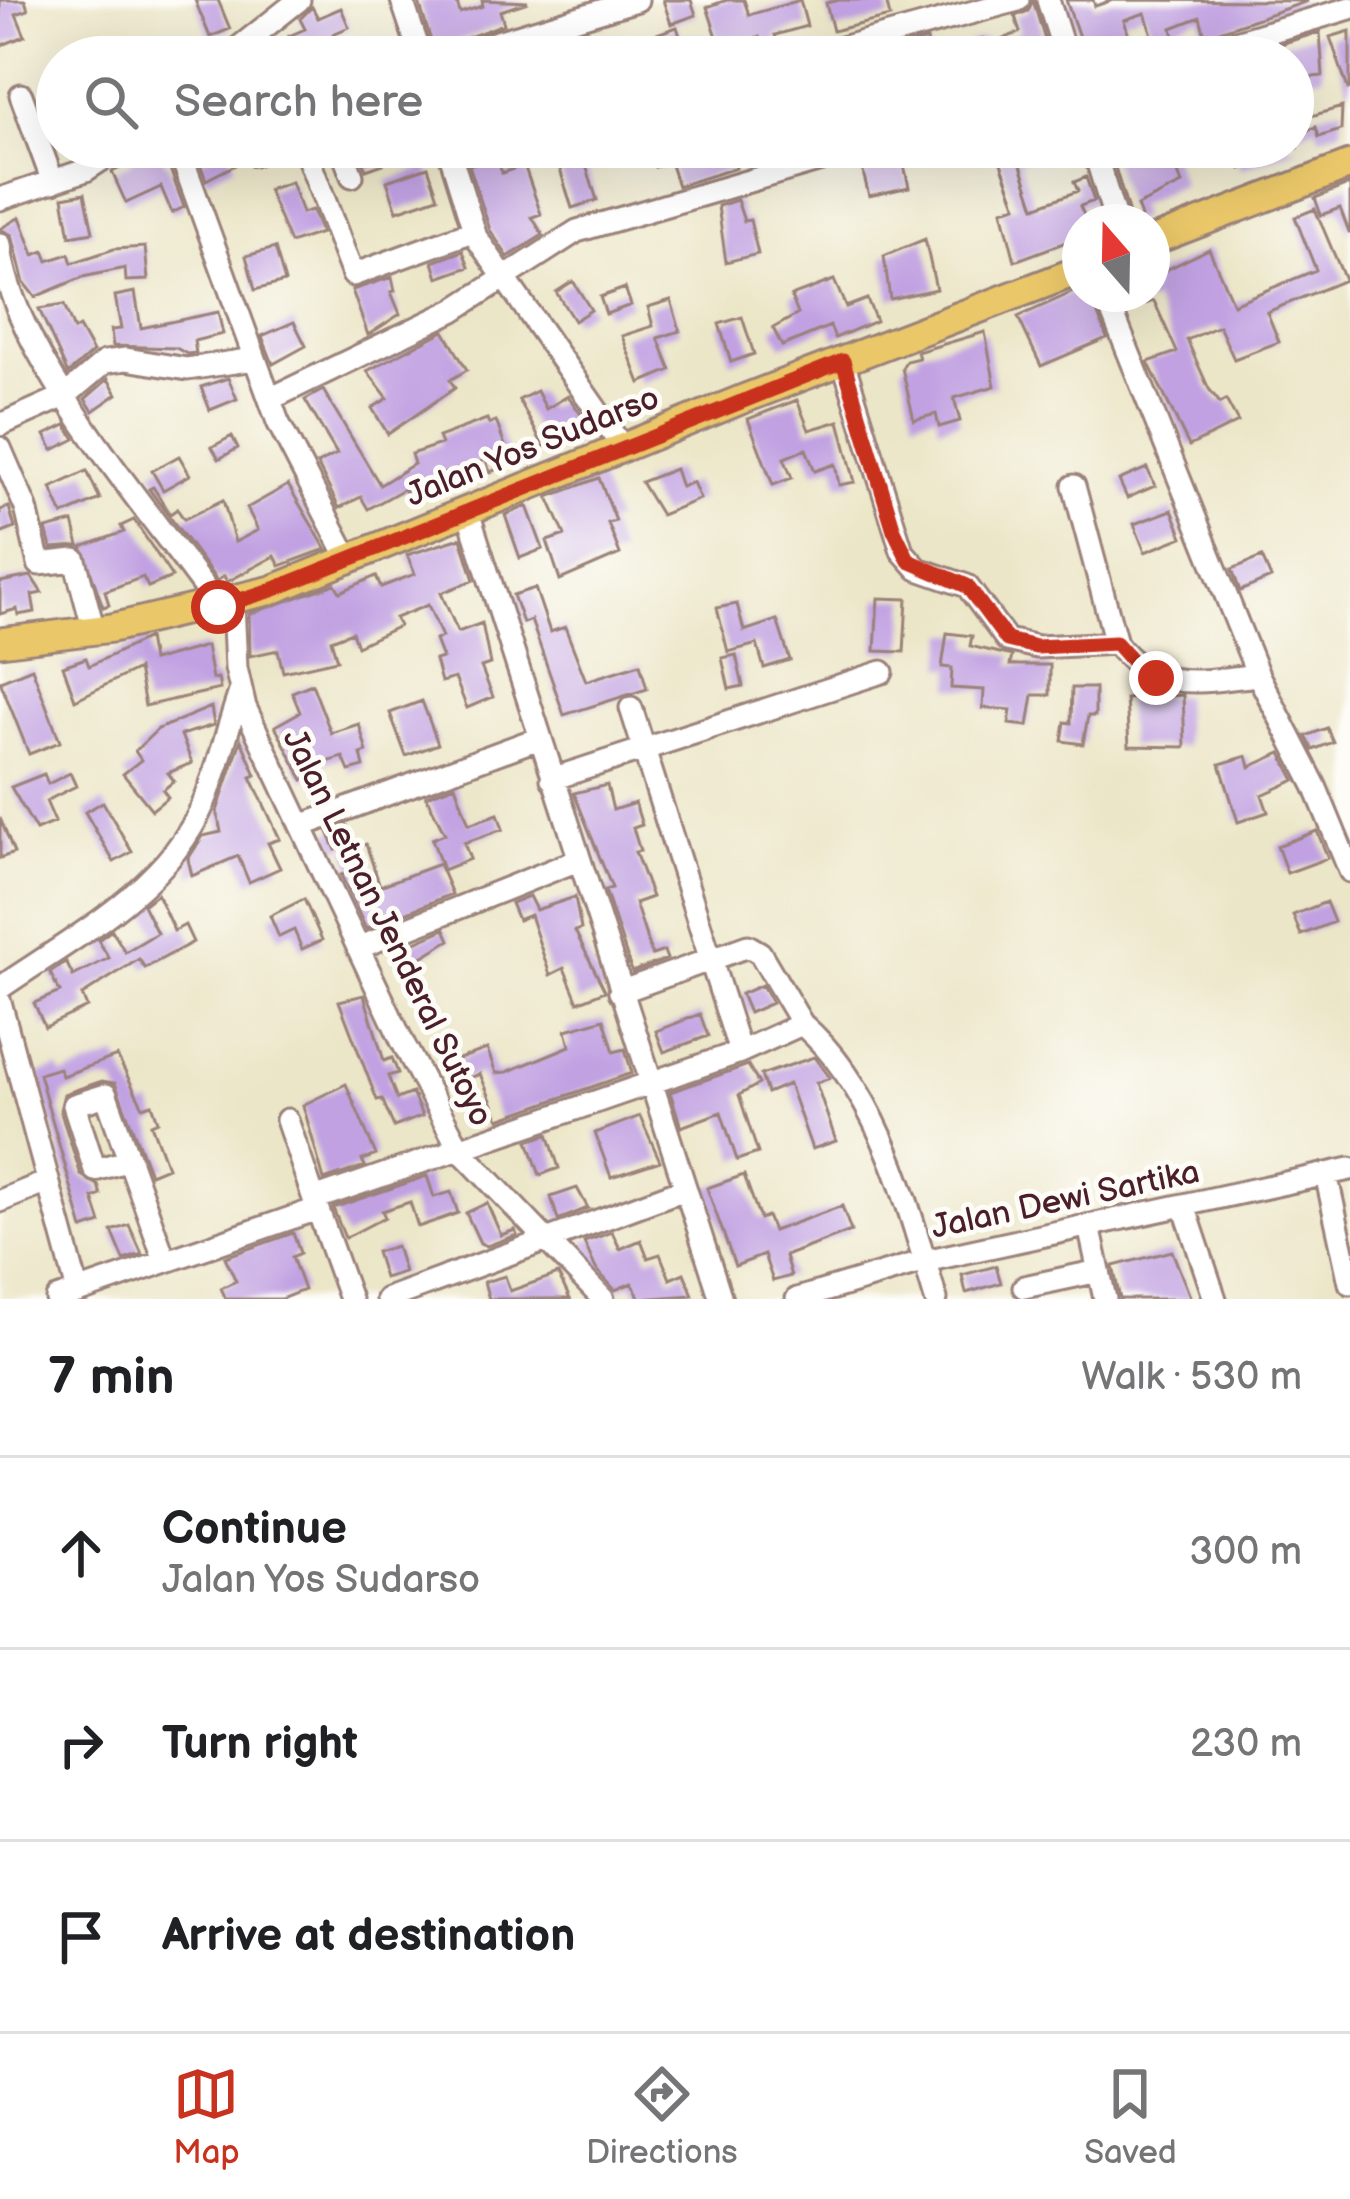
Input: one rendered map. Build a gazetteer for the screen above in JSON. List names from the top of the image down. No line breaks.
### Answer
{"streets":{"main road":["Jalan Yos Sudarso"],"street":["Jalan Letnan Jenderal Sutoyo","Jalan Dewi Sartika"]},"crossings":[["Jalan Yos Sudarso","Jalan Letnan Jenderal Sutoyo"]],"north":"top","page":{"search":"Search here","heading":["7 min","Walk · 530 m"],"list":[["Continue","Jalan Yos Sudarso","300 m"],["Turn right","230 m"],"Arrive at destination"],"nav":["Map","Directions","Saved"]}}
